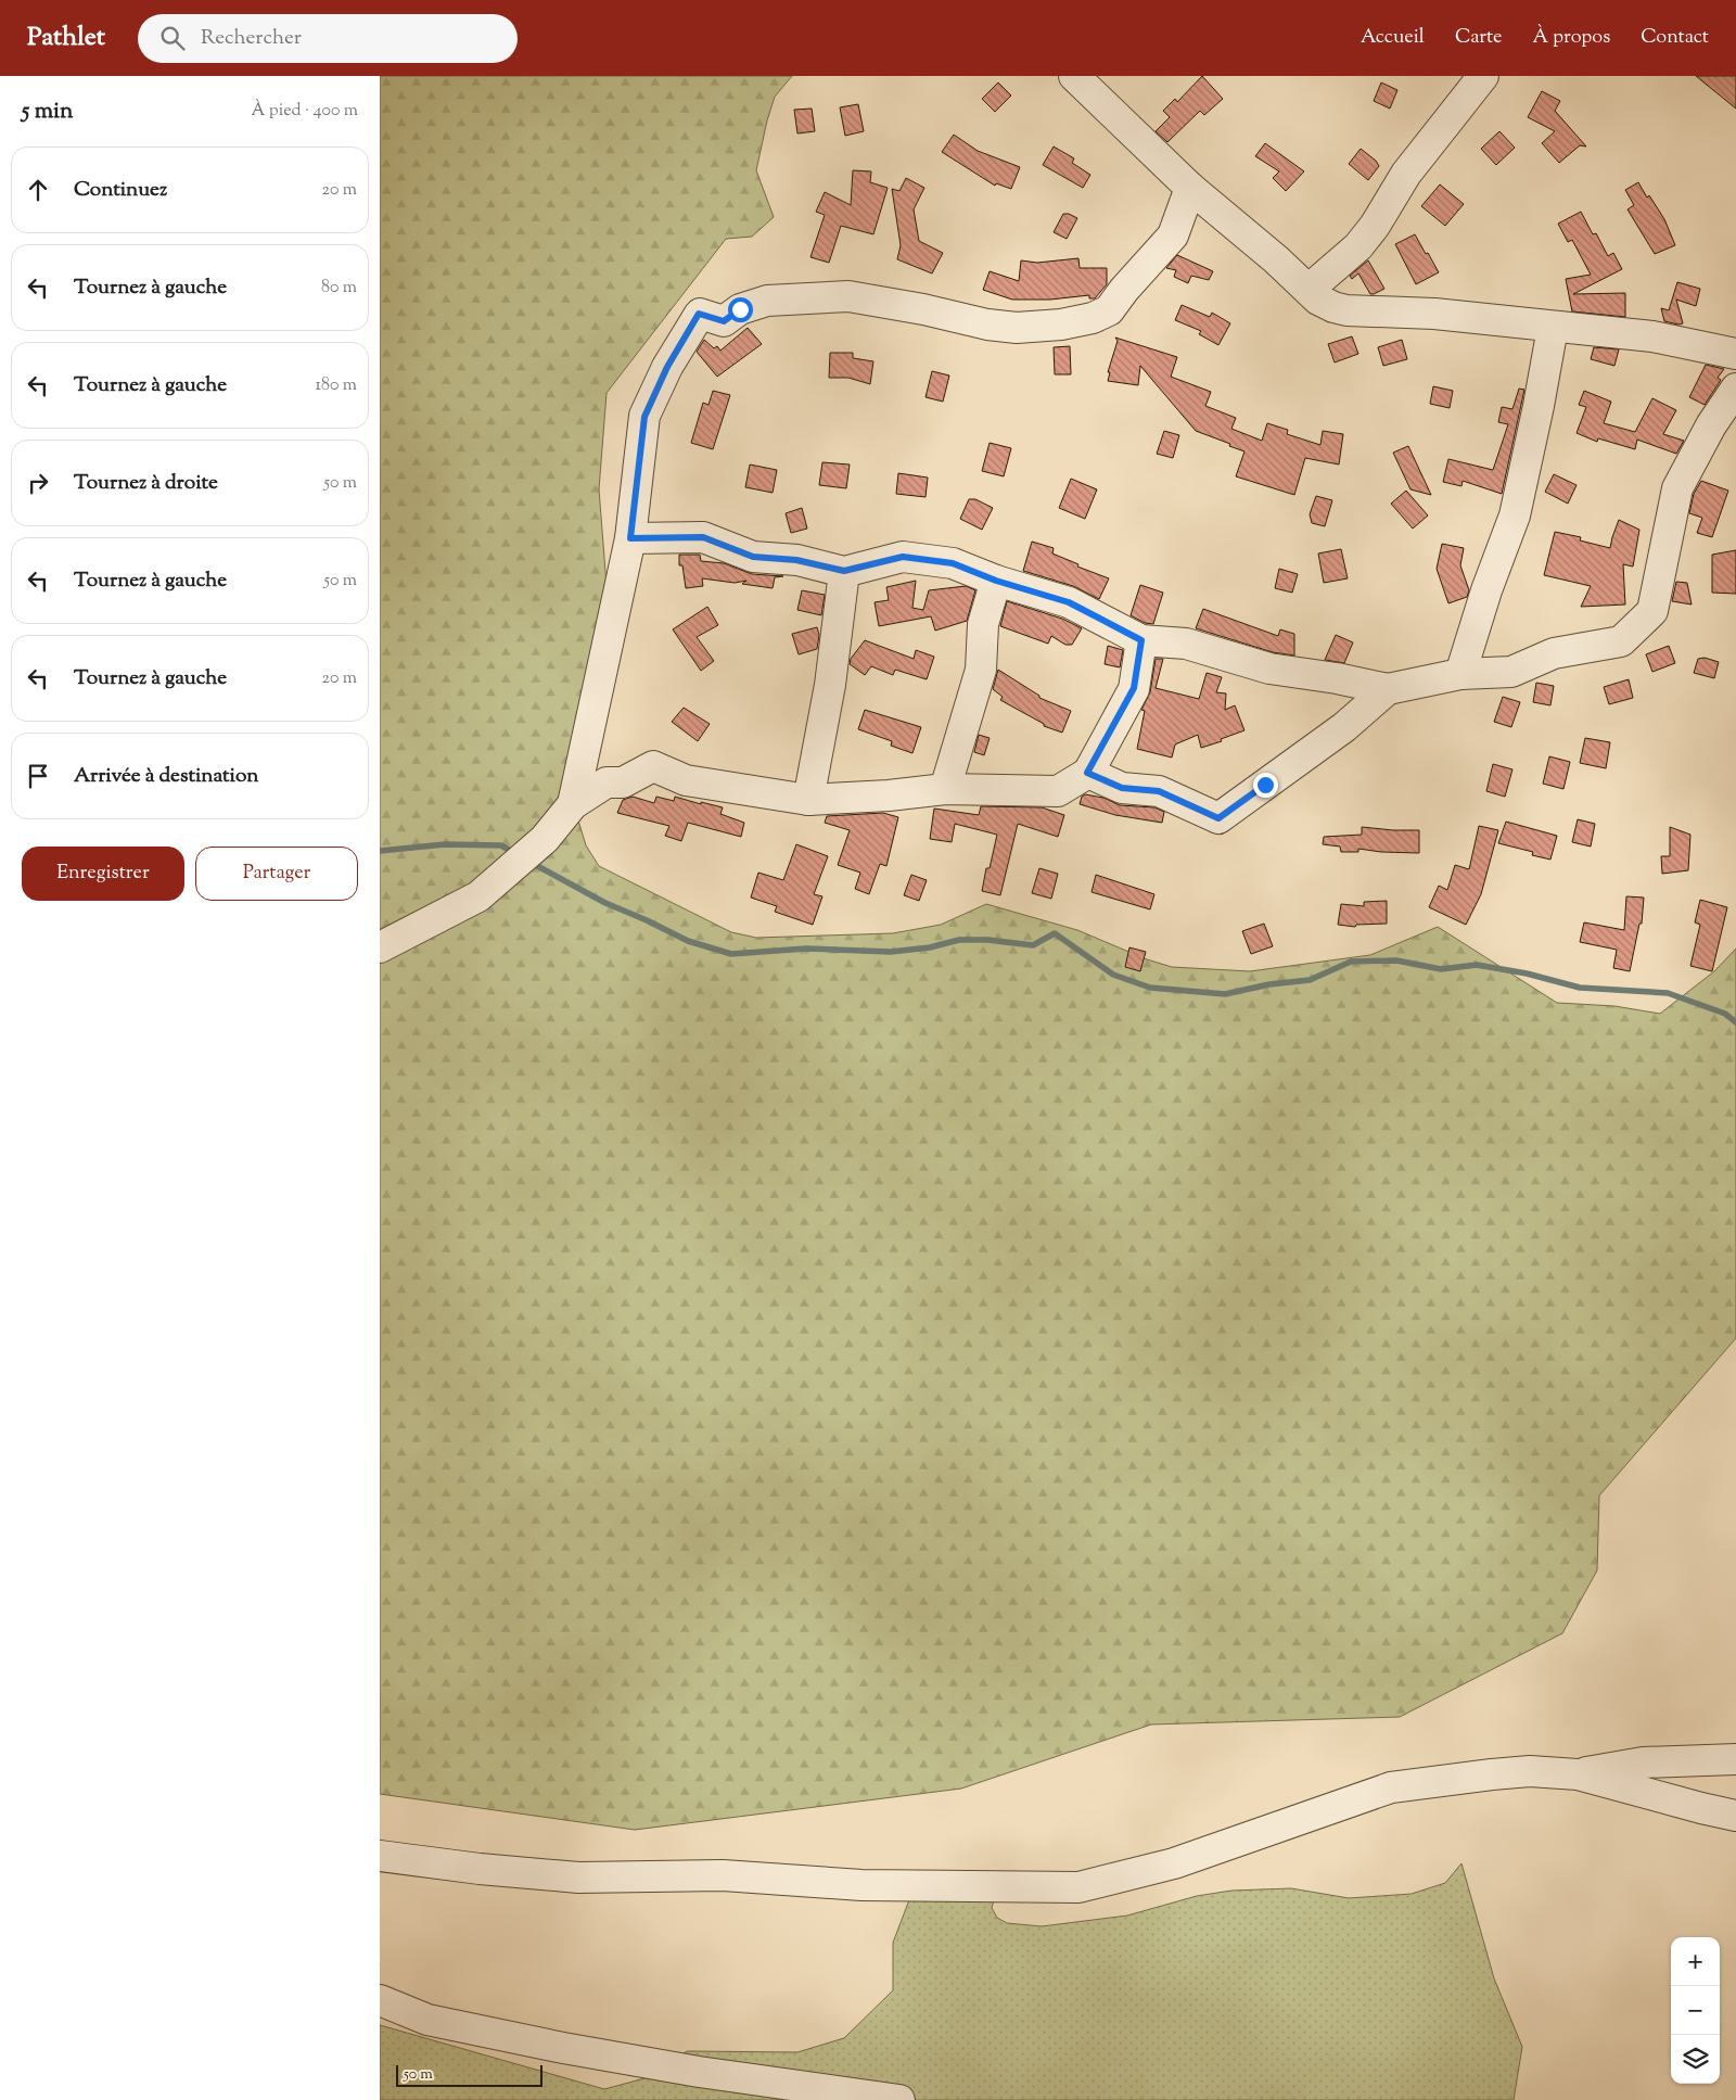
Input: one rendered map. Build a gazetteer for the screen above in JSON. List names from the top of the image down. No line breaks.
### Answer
{"scale_bar":"50 m","page":{"header":"Pathlet","search":"Rechercher","nav":["Accueil","Carte","À propos","Contact"],"heading":["5 min","À pied · 400 m"],"list":[["Continuez","20 m"],["Tournez à gauche","80 m"],["Tournez à gauche","180 m"],["Tournez à droite","50 m"],["Tournez à gauche","50 m"],["Tournez à gauche","20 m"],"Arrivée à destination"],"buttons":["Enregistrer","Partager"],"map_buttons":["+","−"],"scale":"50 m"}}
